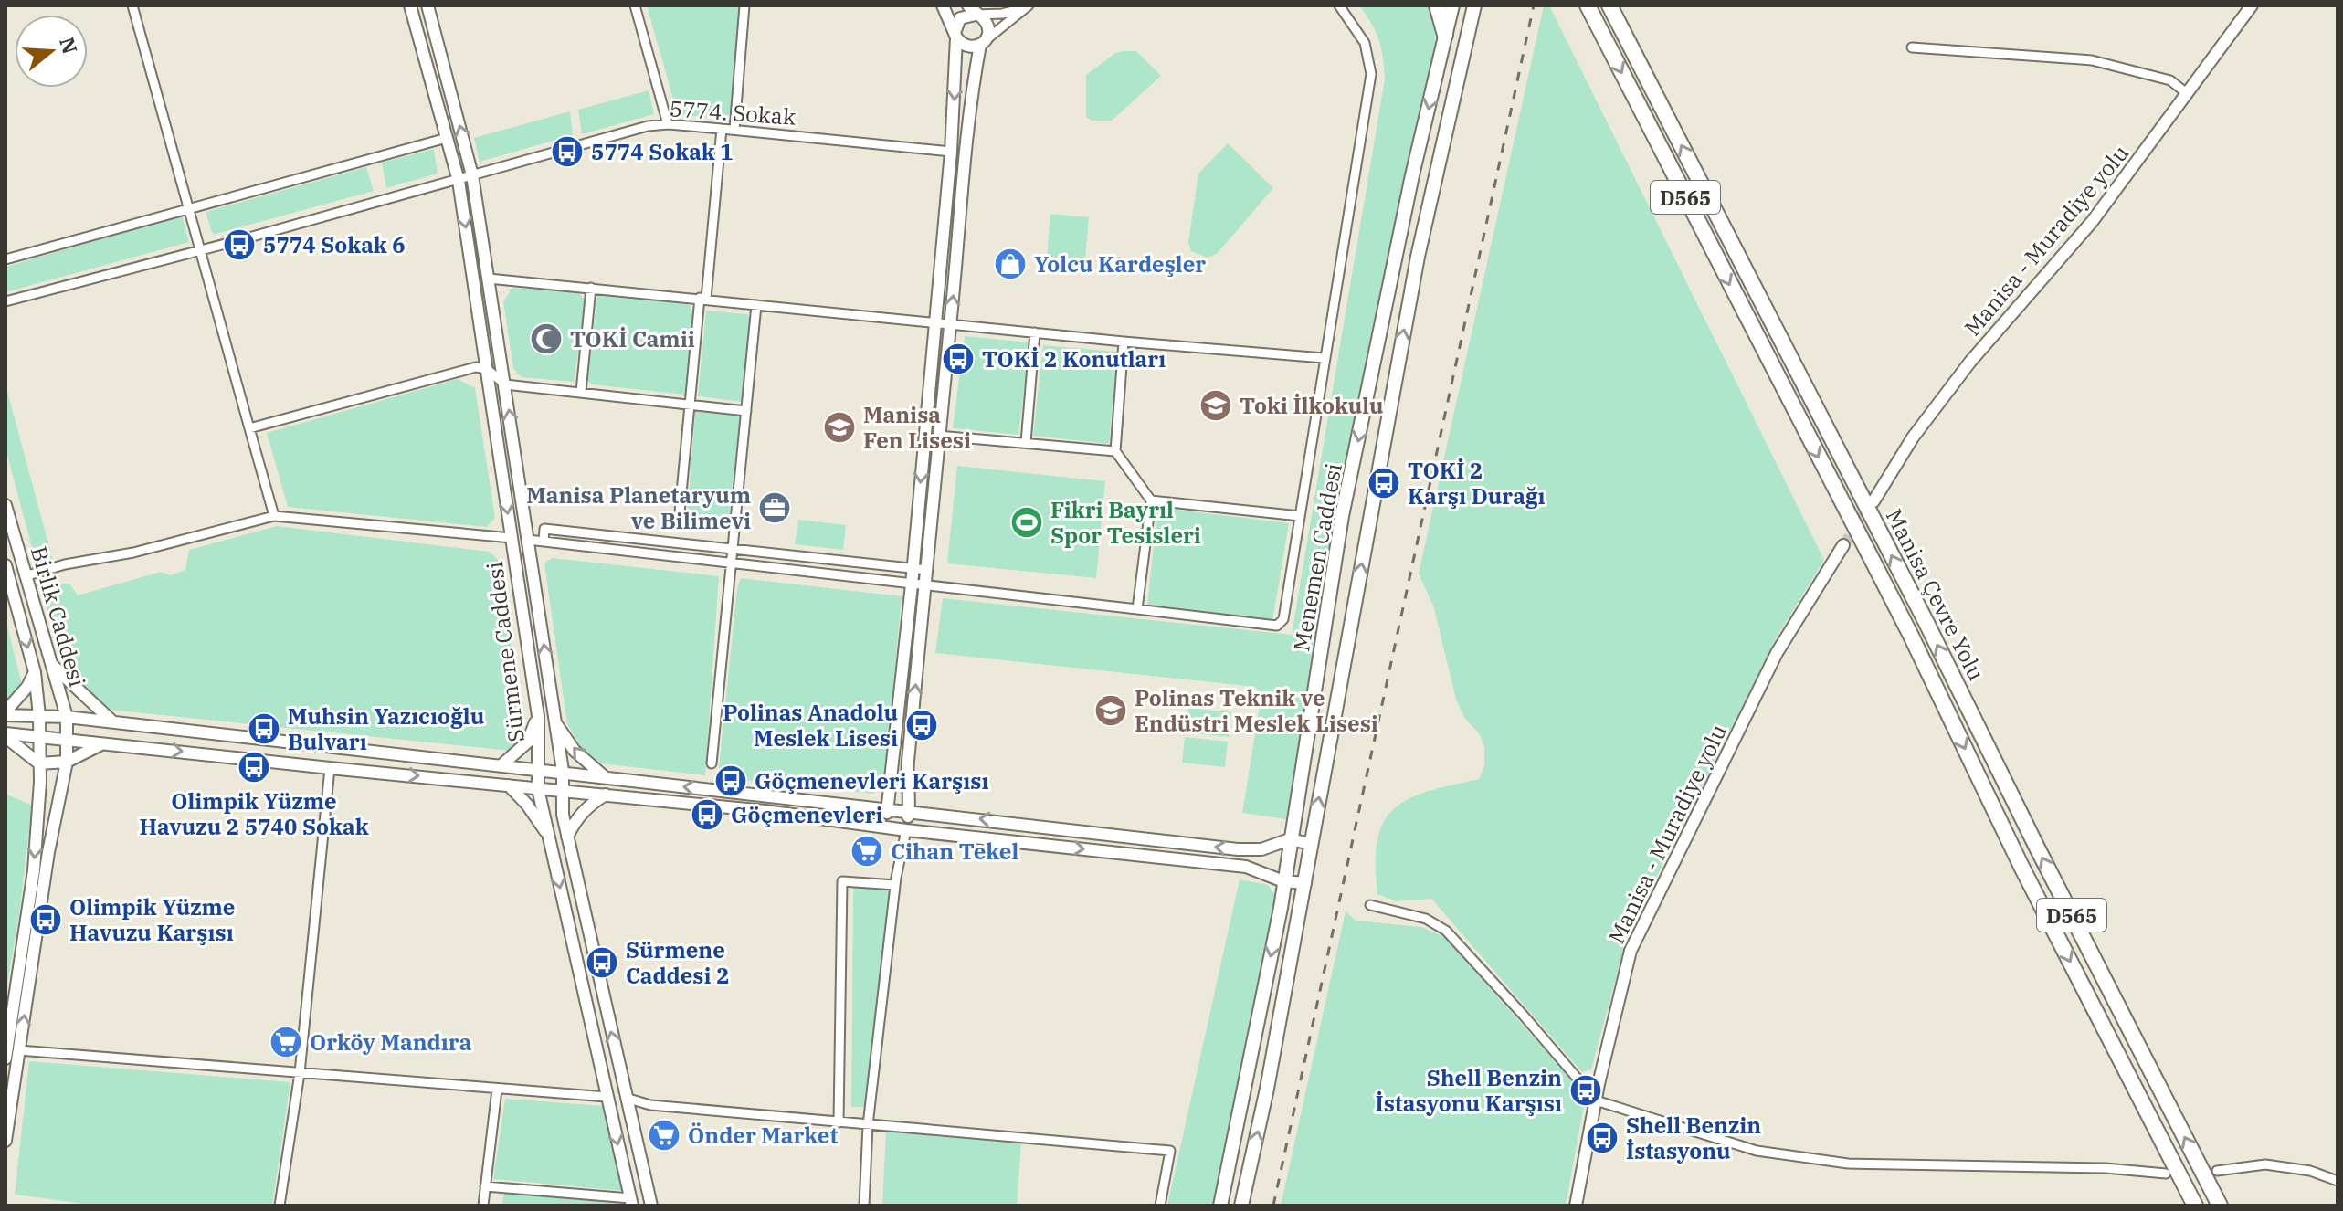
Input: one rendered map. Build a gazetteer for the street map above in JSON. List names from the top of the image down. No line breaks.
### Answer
{"streets":{"highway":["D565","Manisa Çevre Yolu"],"main road":["Manisa - Muradiye yolu","Menemen Caddesi","Birlik Caddesi","Sürmene Caddesi"],"street":["5774. Sokak"]},"crossings":[["5774. Sokak","Sürmene Caddesi"]],"places":{"bus stop":["5774 Sokak 1","5774 Sokak 6","TOKİ 2 Konutları","TOKİ 2 Karşı Durağı","Polinas Anadolu Meslek Lisesi","Muhsin Yazıcıoğlu Bulvarı","Olimpik Yüzme Havuzu 2 5740 Sokak","Göçmenevleri Karşısı","Göçmenevleri","Olimpik Yüzme Havuzu Karşısı","Sürmene Caddesi 2","Shell Benzin İstasyonu Karşısı","Shell Benzin İstasyonu"],"shop":["Yolcu Kardeşler"],"mosque":["TOKİ Camii"],"school or university":["Toki İlkokulu","Manisa Fen Lisesi","Polinas Teknik ve Endüstri Meslek Lisesi"],"office":["Manisa Planetaryum ve Bilimevi"],"sports":["Fikri Bayrıl Spor Tesisleri"],"supermarket":["Cihan Tekel","Orköy Mandıra","Önder Market"]},"north":"right"}
